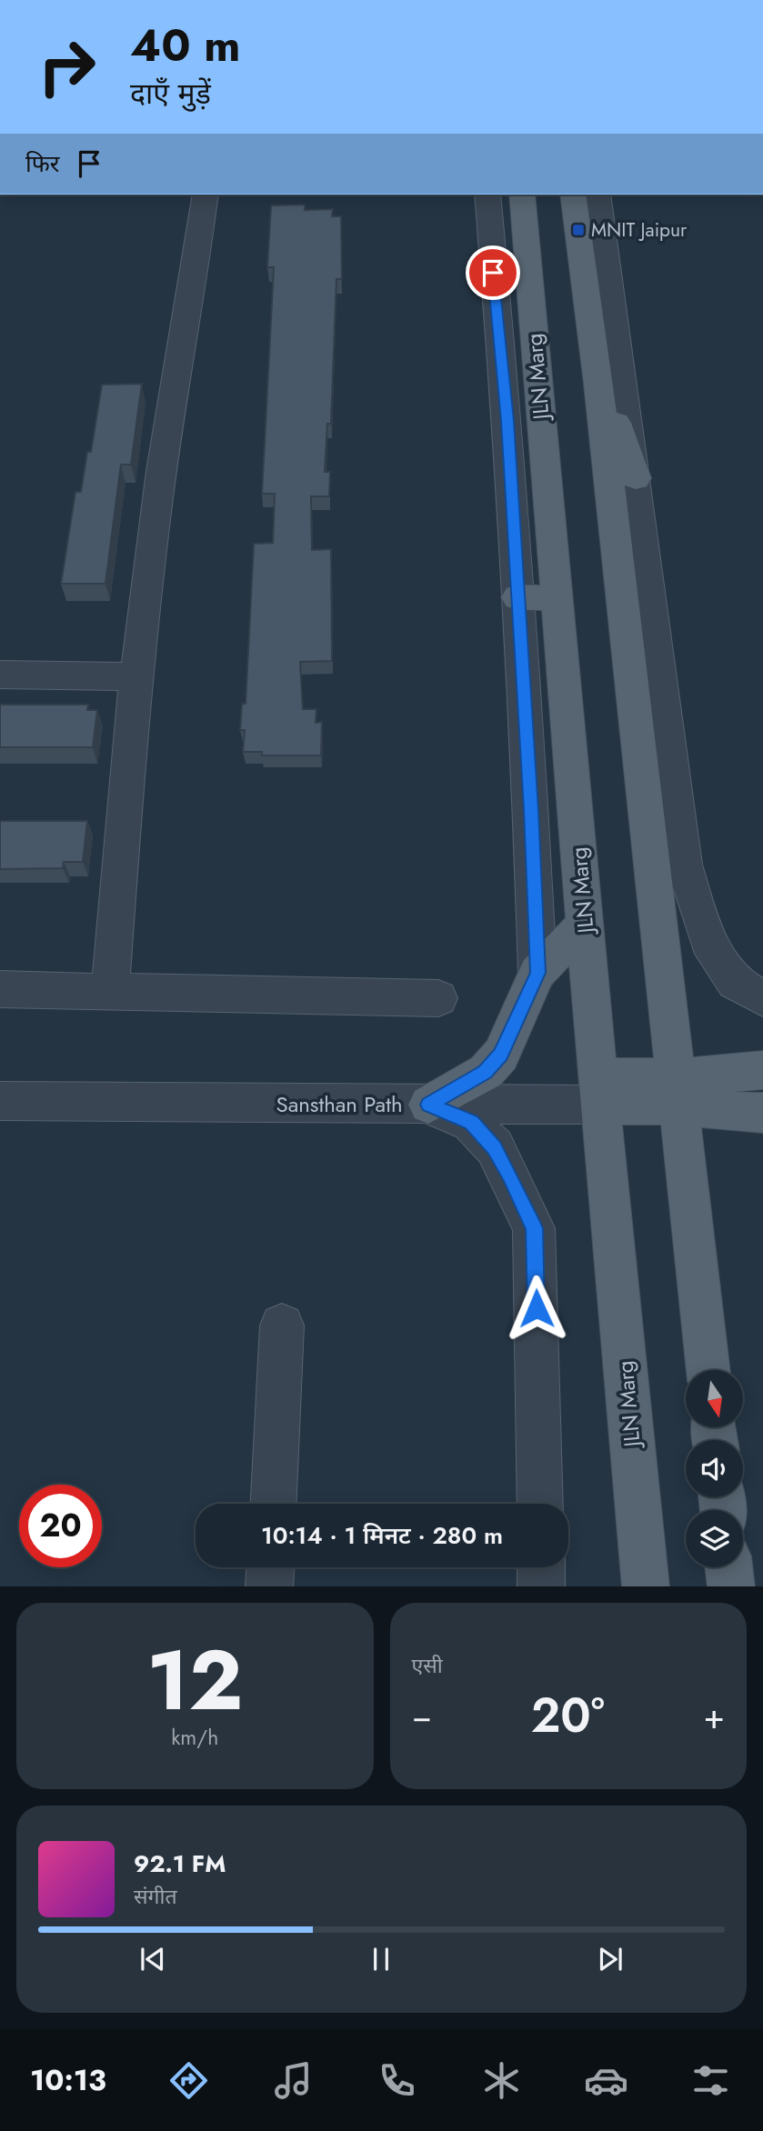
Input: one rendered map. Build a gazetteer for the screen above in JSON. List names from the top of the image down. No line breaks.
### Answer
{"streets":{"main road":["JLN Marg","Sansthan Path"]},"crossings":[["JLN Marg","Sansthan Path"]],"places":{"transit":["MNIT Jaipur"]},"north":"bottom","page":{"turn":["40 m","दाएँ मुड़ें"],"then":"फिर","limit":"20","trip":"10:14 · 1 मिनट · 280 m","tile":[["12","km/h"],"एसी"],"heat":["−","20°","+"],"song":["92.1 FM","संगीत"],"tabs":"10:13"}}
